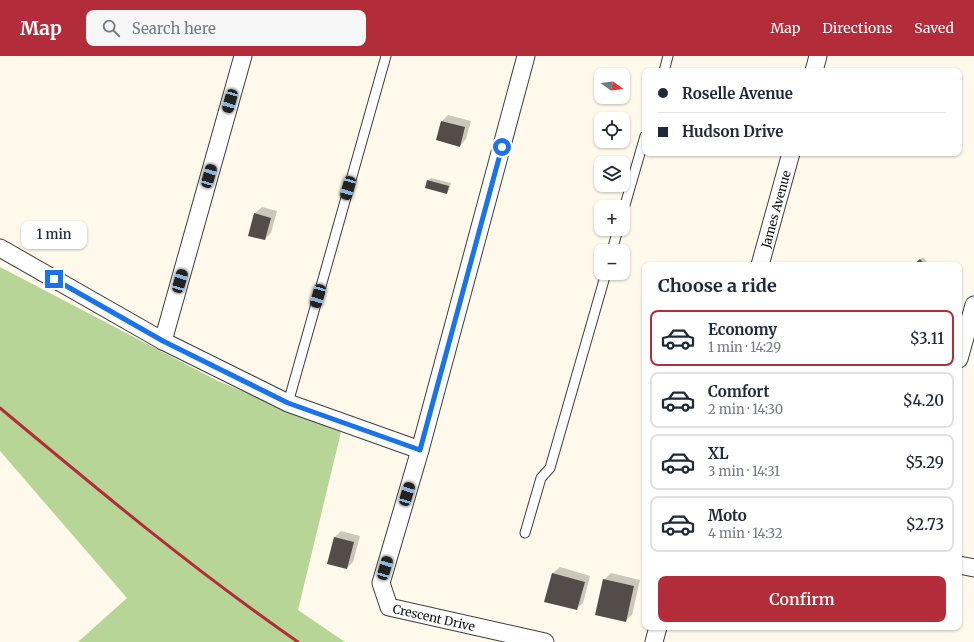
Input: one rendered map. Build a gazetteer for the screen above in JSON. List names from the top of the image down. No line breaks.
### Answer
{"streets":{"street":["James Avenue","Crescent Drive"]},"north":"right","page":{"header":"Map","search":"Search here","nav":["Map","Directions","Saved"],"map_buttons":["+","−"],"banner":["Roselle Avenue","Hudson Drive"],"bubble":"1 min","heading":"Choose a ride","list":[{"name":"Economy","note":"1 min · 14:29","value":"$3.11"},{"name":"Comfort","note":"2 min · 14:30","value":"$4.20"},{"name":"XL","note":"3 min · 14:31","value":"$5.29"},{"name":"Moto","note":"4 min · 14:32","value":"$2.73"}],"buttons":"Confirm"}}
